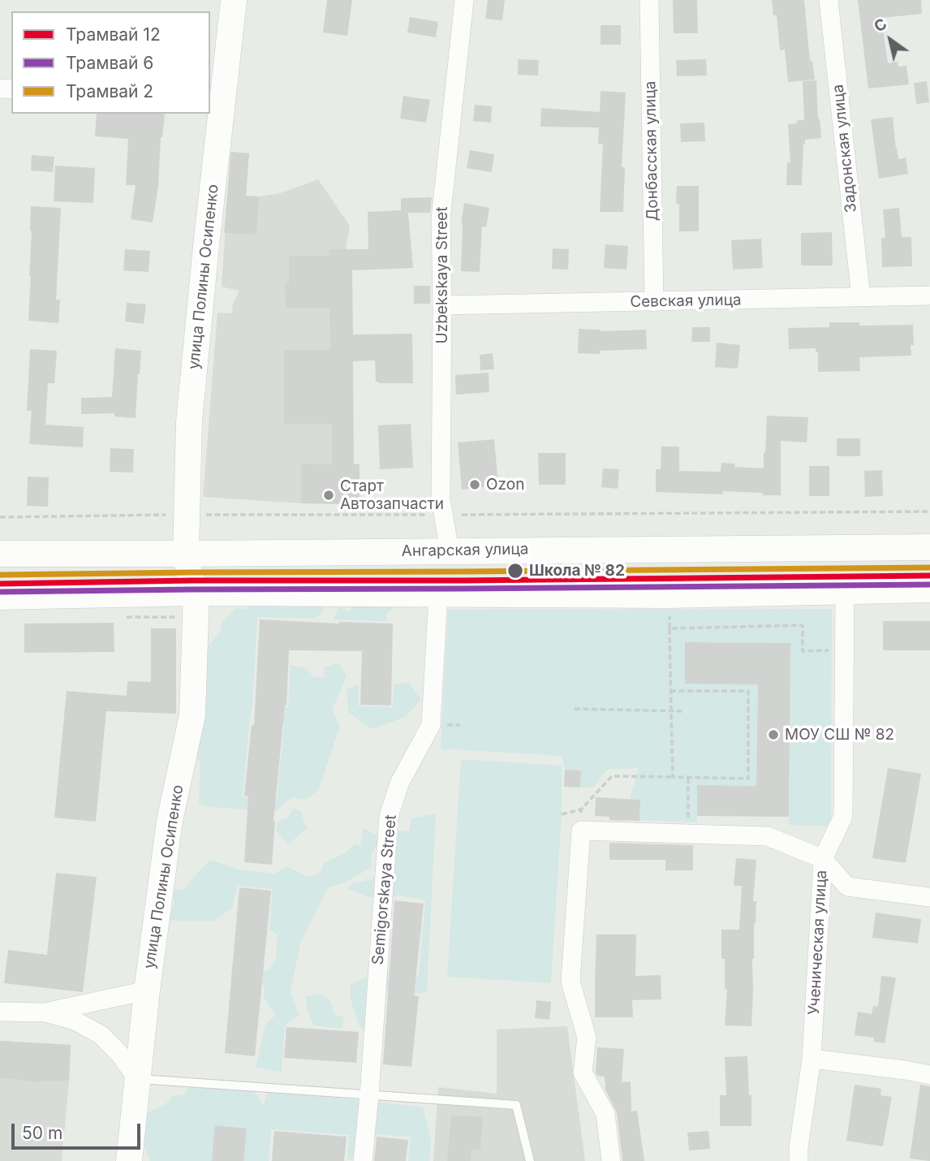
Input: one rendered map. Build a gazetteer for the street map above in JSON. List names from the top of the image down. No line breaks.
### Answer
{"streets":{"main road":["улица Полины Осипенко","Ангарская улица"],"street":["Задонская улица","Донбасская улица","Uzbekskaya Street","Севская улица","Semigorskaya Street","Ученическая улица"]},"crossings":[["Задонская улица","Севская улица"],["Донбасская улица","Севская улица"],["Uzbekskaya Street","Севская улица"],["Uzbekskaya Street","Ангарская улица"],["улица Полины Осипенко","Ангарская улица"]],"places":["Ozon","Старт Автозапчасти","Школа № 82","МОУ СШ № 82"],"lines":["tram line 2","tram line 12","tram line 6"],"legend":["Трамвай 12","Трамвай 6","Трамвай 2"],"scale_bar":"50 m","north":"top left"}
